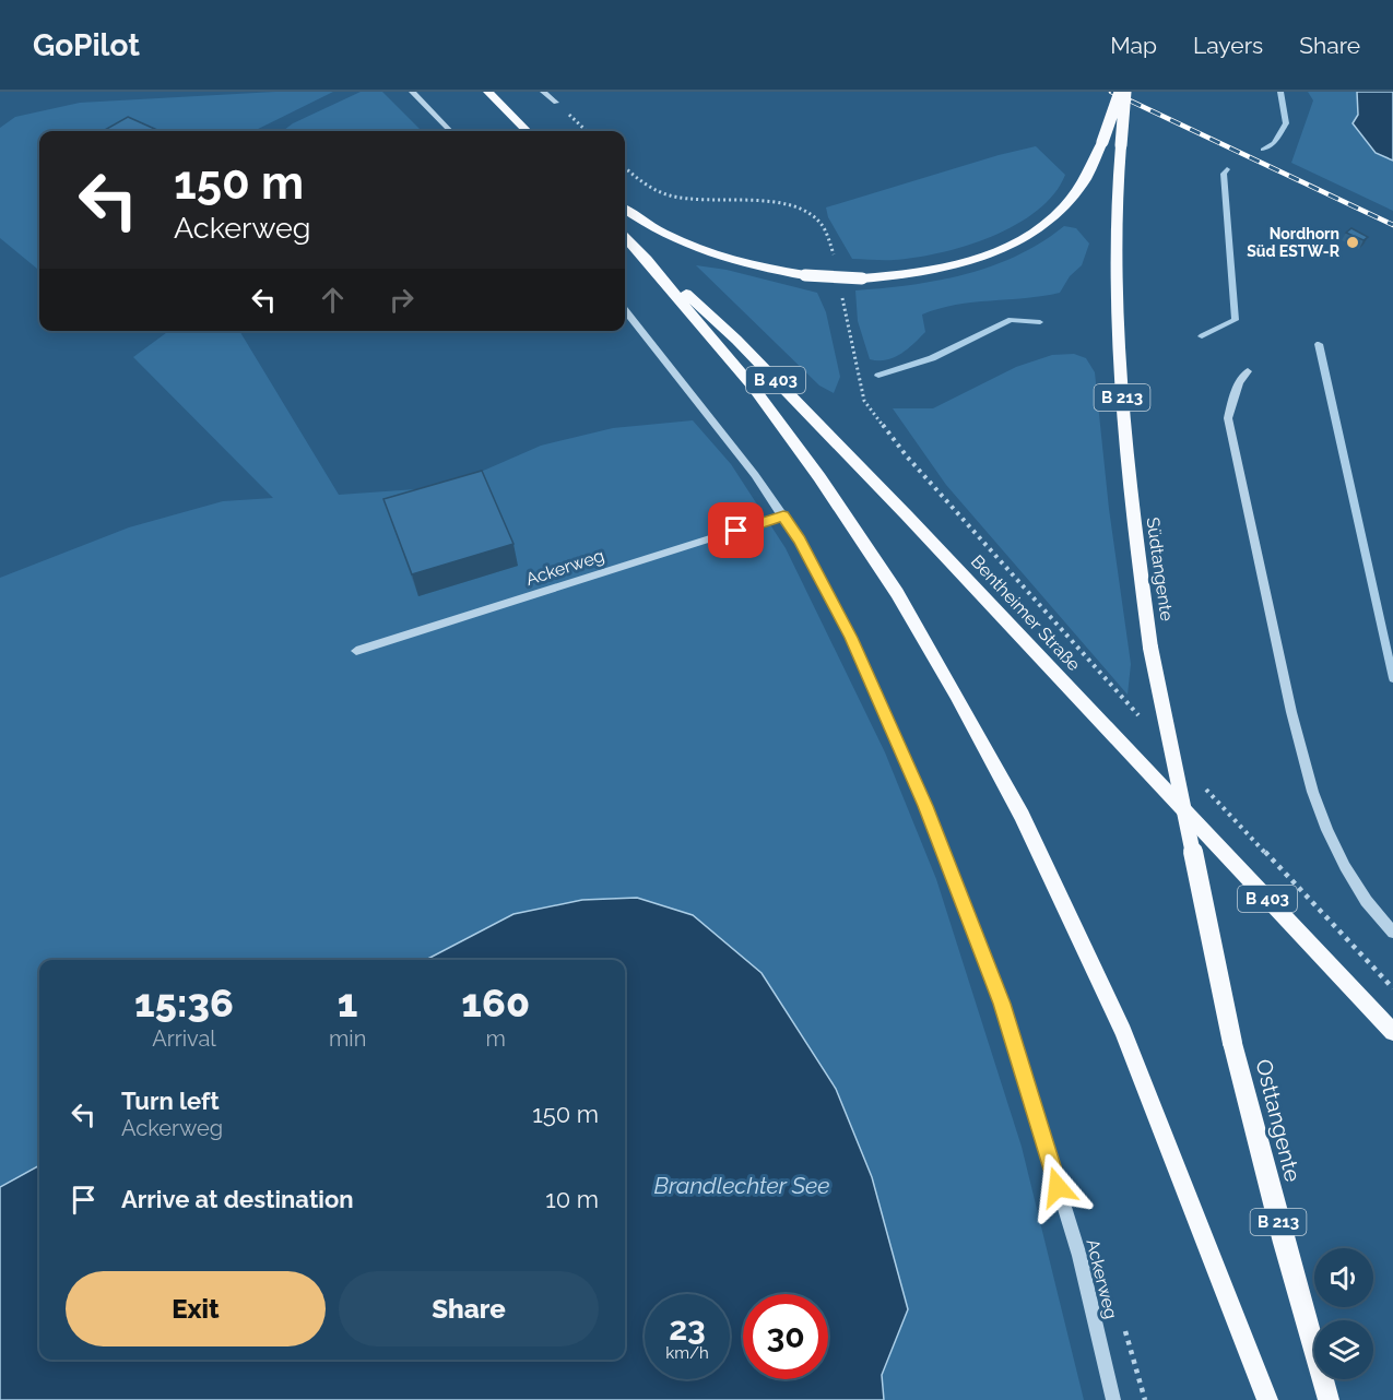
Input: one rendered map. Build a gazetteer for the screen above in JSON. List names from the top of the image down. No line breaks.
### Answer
{"streets":{"main road":["B 403","B 213","Südtangente","Bentheimer Straße","Osttangente"],"street":["Ackerweg"]},"crossings":[["Südtangente","Osttangente"]],"water":["Brandlechter See"],"places":["Nordhorn Süd ESTW-R"],"page":{"header":"GoPilot","nav":["Map","Layers","Share"],"turn":["150 m","Ackerweg"],"eta":["15:36","Arrival","1","min","160","m"],"list":[{"name":"Turn left","note":"Ackerweg","value":"150 m"},{"name":"Arrive at destination","value":"10 m"}],"buttons":["Exit","Share"],"speed":"23 km/h","limit":"30"}}
